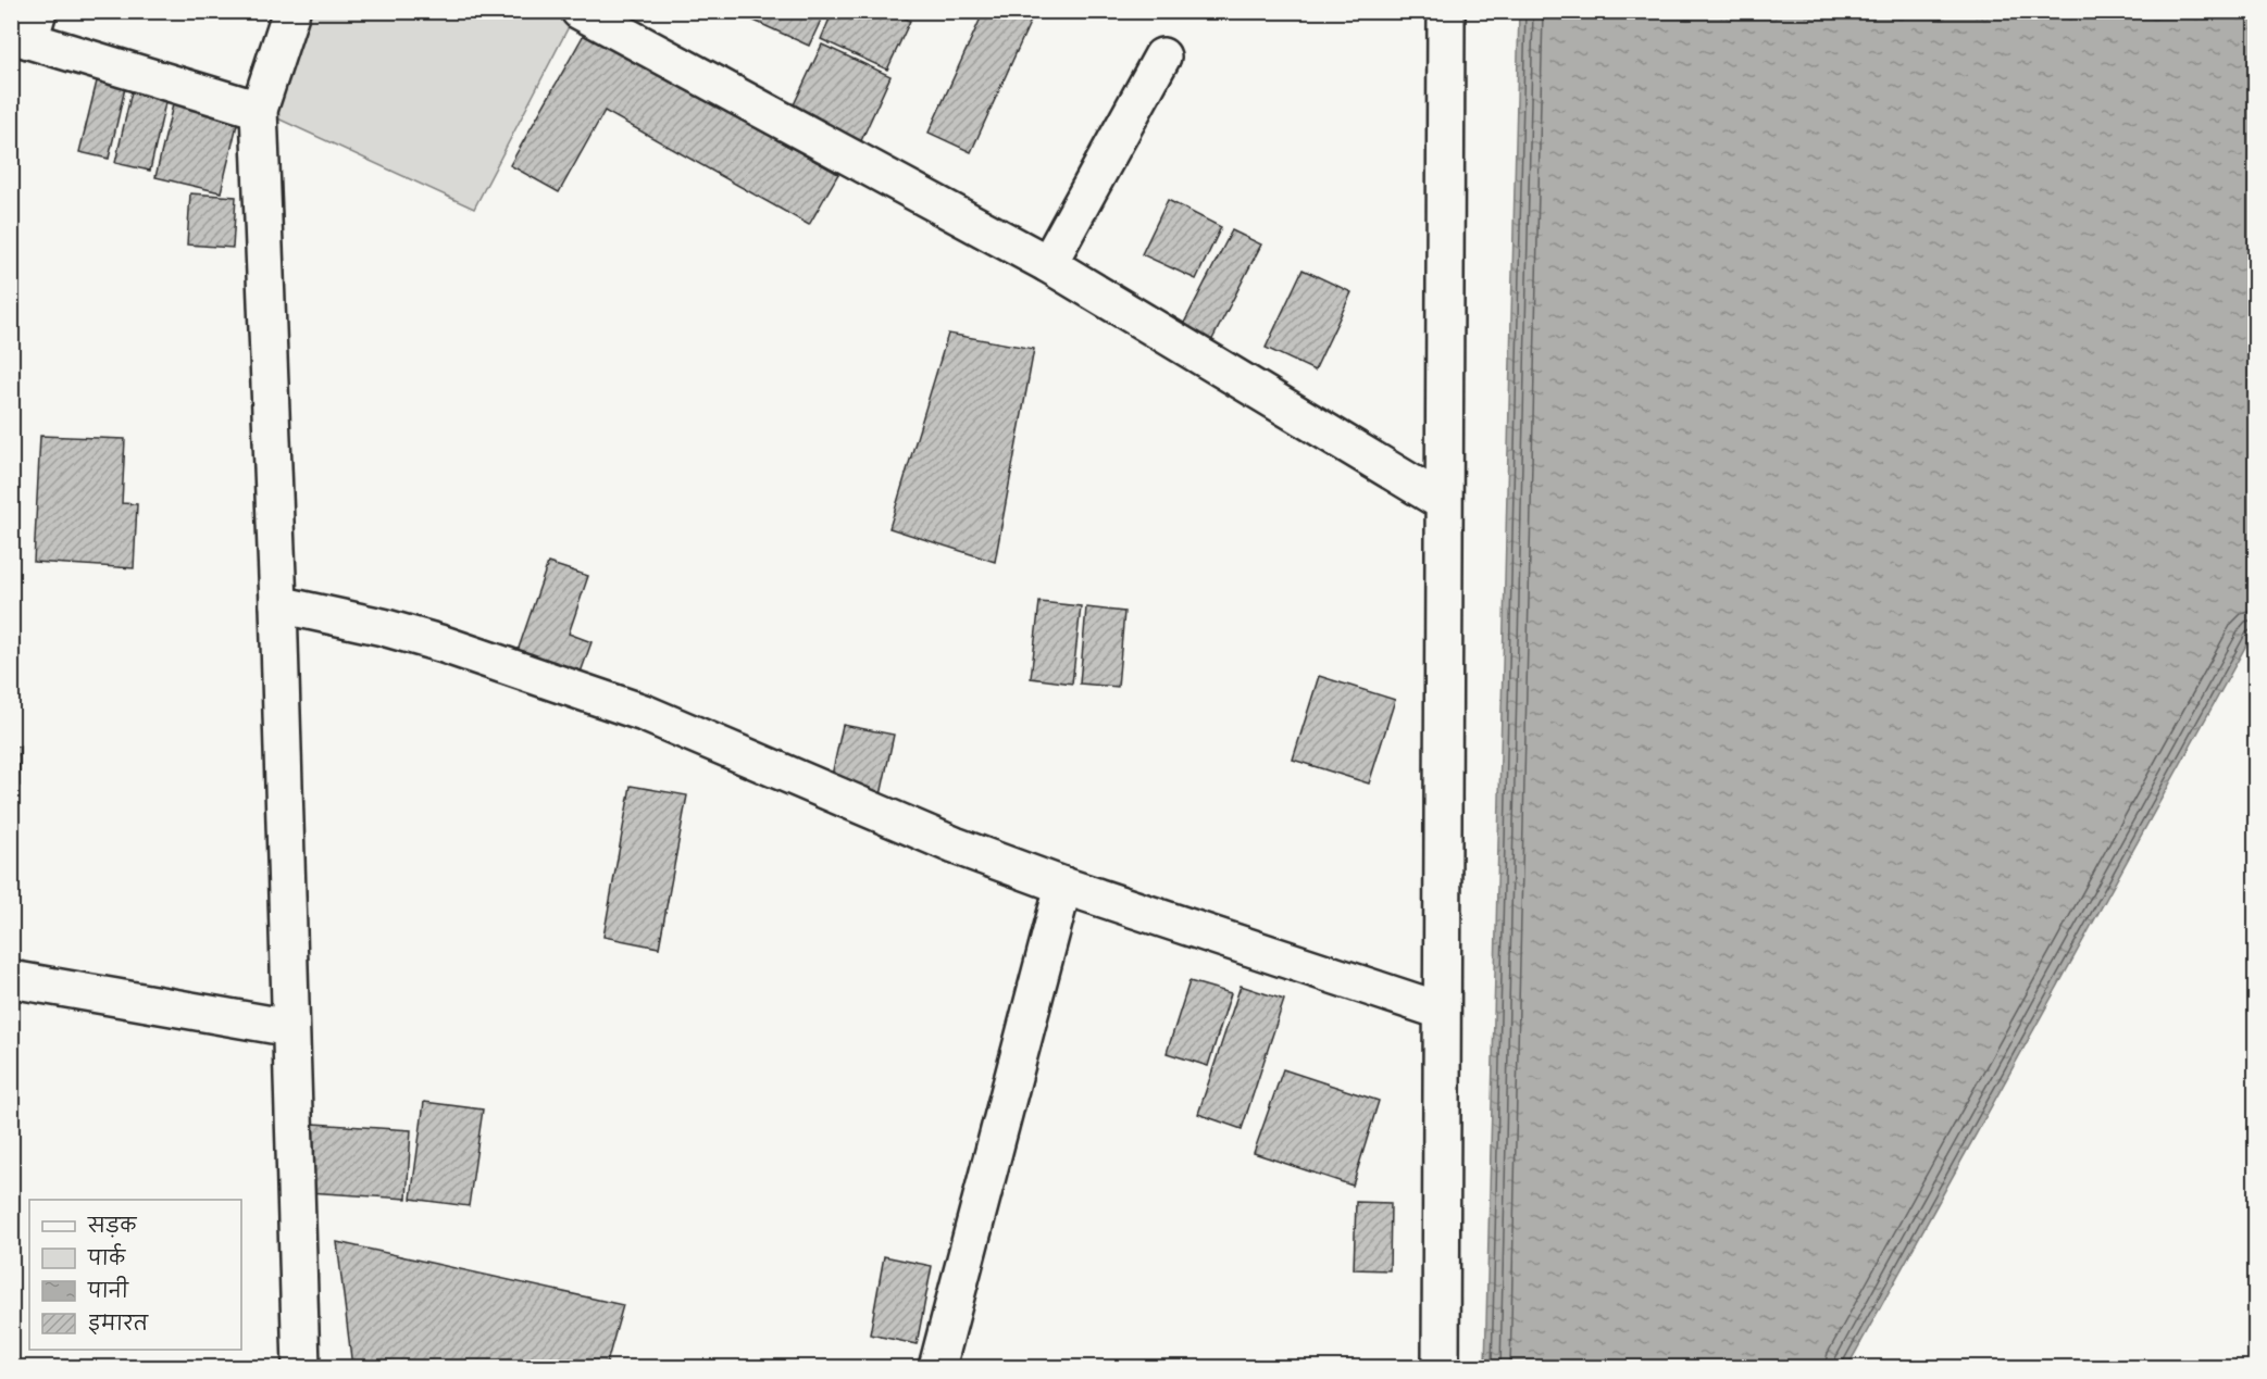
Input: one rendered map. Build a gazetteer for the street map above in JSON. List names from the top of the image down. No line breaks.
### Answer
{"legend":["सड़क","पार्क","पानी","इमारत"]}
